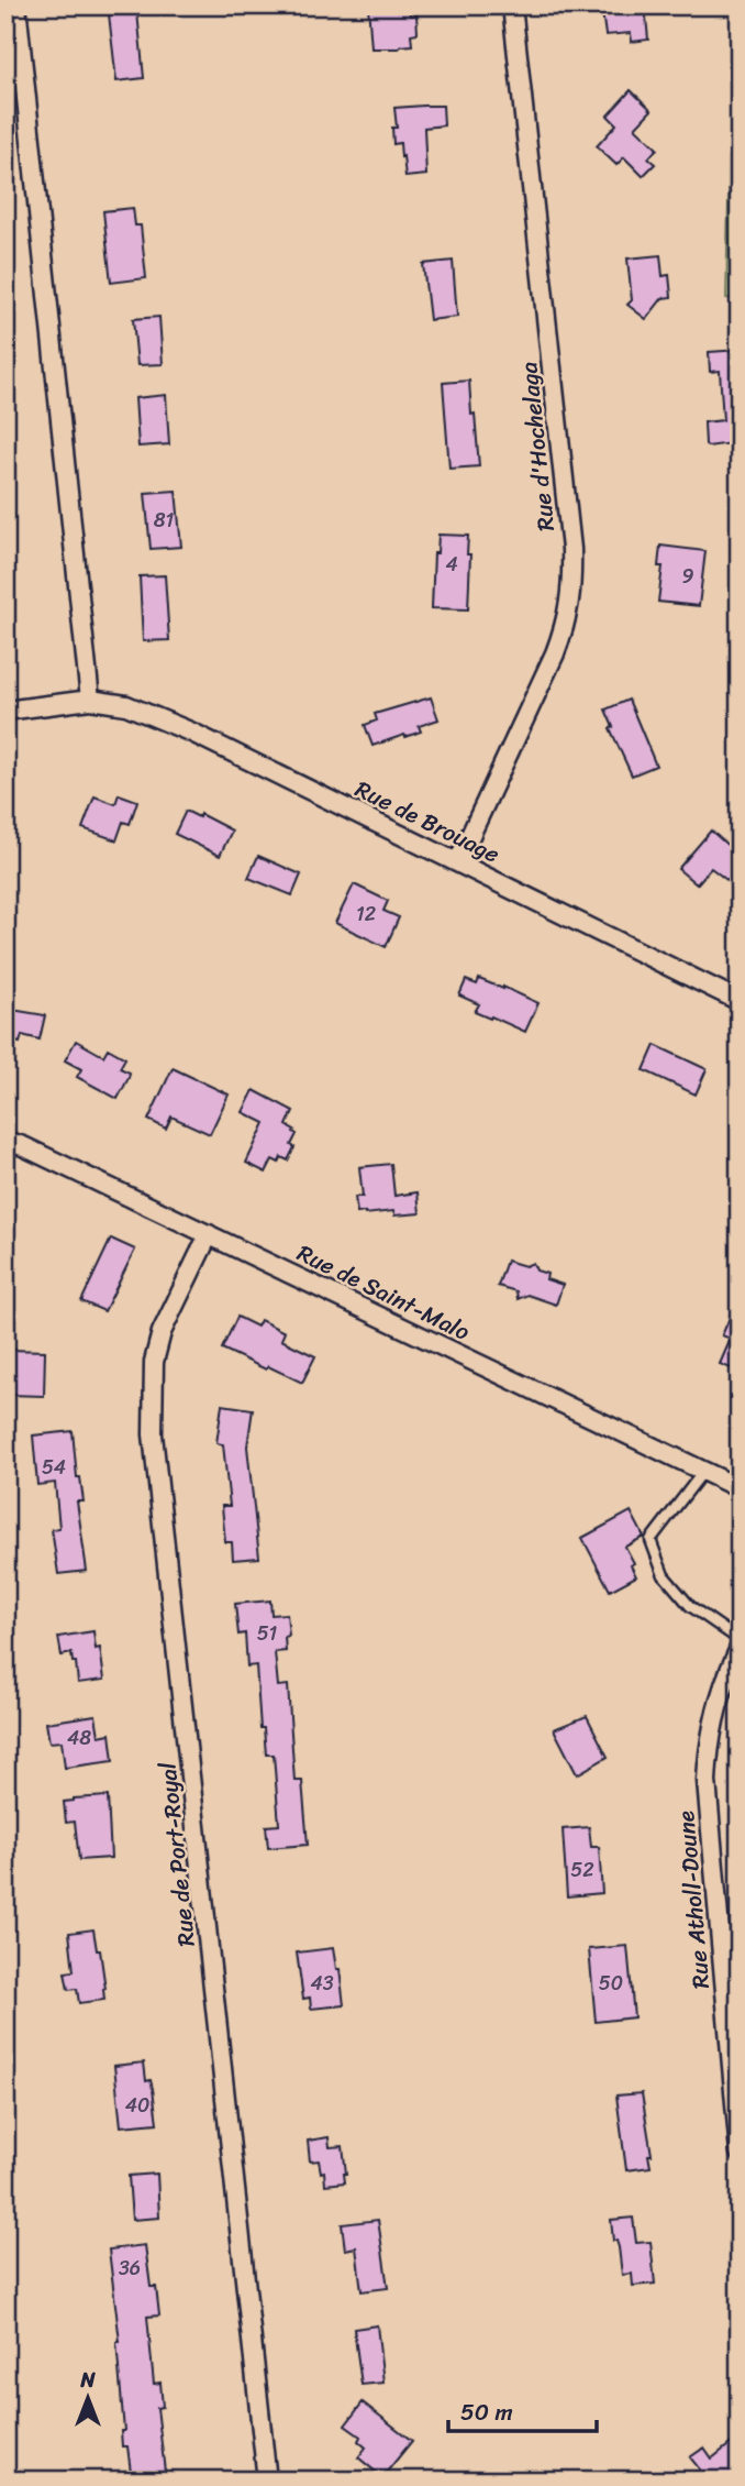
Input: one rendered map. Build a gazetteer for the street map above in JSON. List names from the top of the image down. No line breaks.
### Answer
{"streets":{"street":["Rue d'Hochelaga","Rue de Brouage","Rue de Saint-Malo","Rue de Port-Royal","Rue Atholl-Doune"]},"crossings":[["Rue d'Hochelaga","Rue de Brouage"],["Rue de Saint-Malo","Rue de Port-Royal"]],"house_numbers":["81","4","9","12","54","51","48","52","43","50","40","36"],"scale_bar":"50 m","north":"top"}
